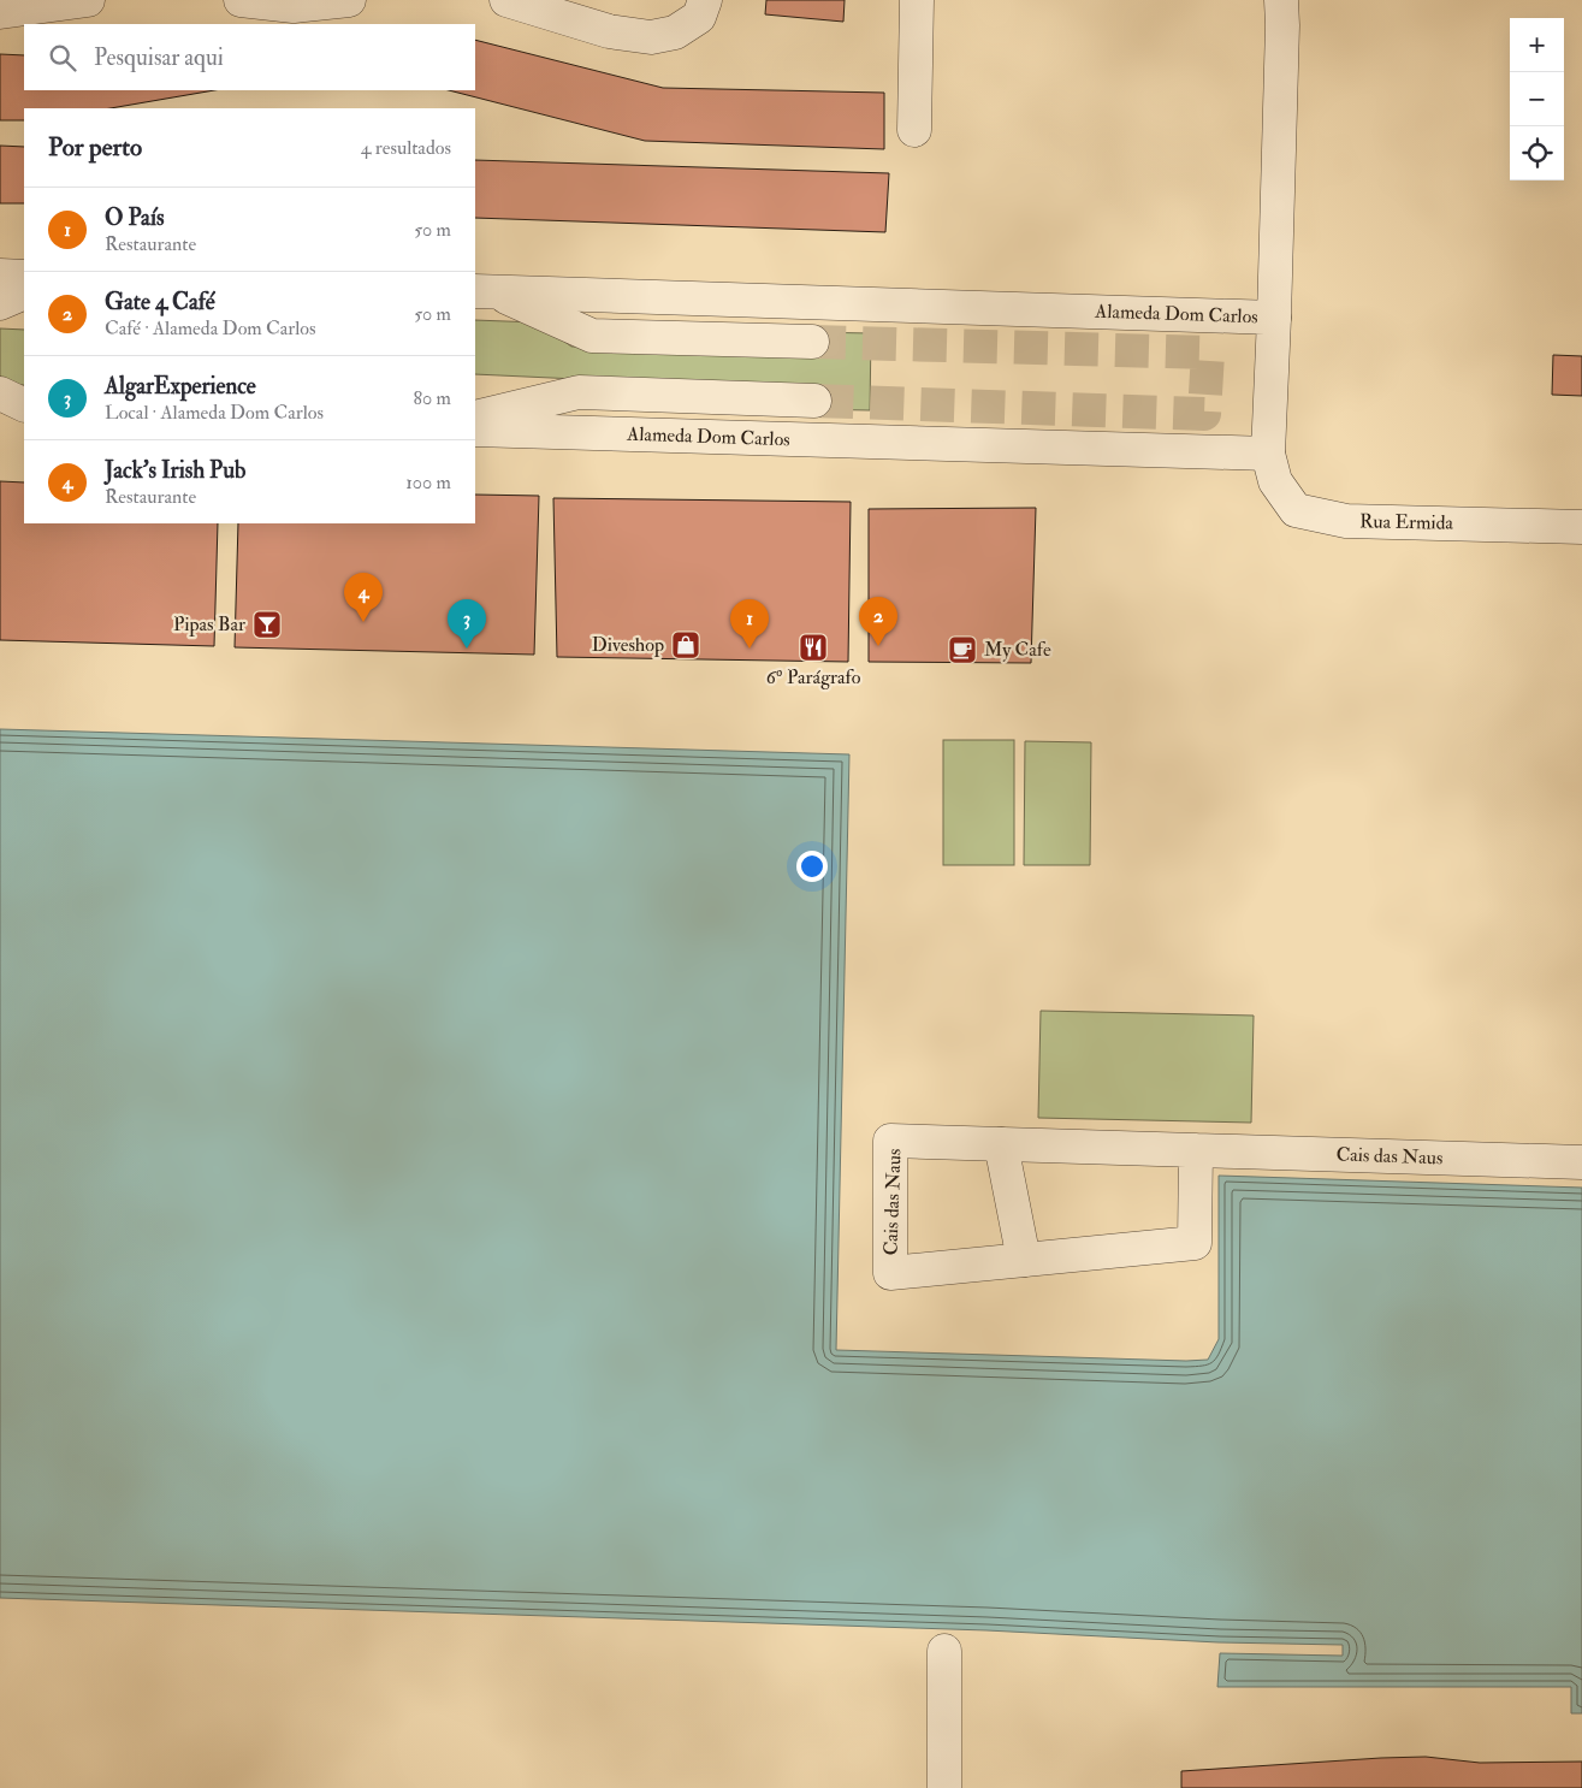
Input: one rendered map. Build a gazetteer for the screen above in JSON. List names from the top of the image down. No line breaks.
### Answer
{"streets":{"street":["Alameda Dom Carlos","Rua Ermida","Cais das Naus"]},"crossings":[["Alameda Dom Carlos","Rua Ermida"]],"places":{"bar":["Pipas Bar"],"shop":["Diveshop"],"restaurant":["6º Parágrafo"],"cafe":["My Cafe"]},"page":{"map_buttons":["+","−"],"search":"Pesquisar aqui","heading":["Por perto","4 resultados"],"list":[{"mark":"1","name":"O País","note":"Restaurante","value":"50 m"},{"mark":"2","name":"Gate 4 Café","note":"Café · Alameda Dom Carlos","value":"50 m"},{"mark":"3","name":"AlgarExperience","note":"Local · Alameda Dom Carlos","value":"80 m"},{"mark":"4","name":"Jack’s Irish Pub","note":"Restaurante","value":"100 m"}],"pins":["4","2","1","3"]}}
